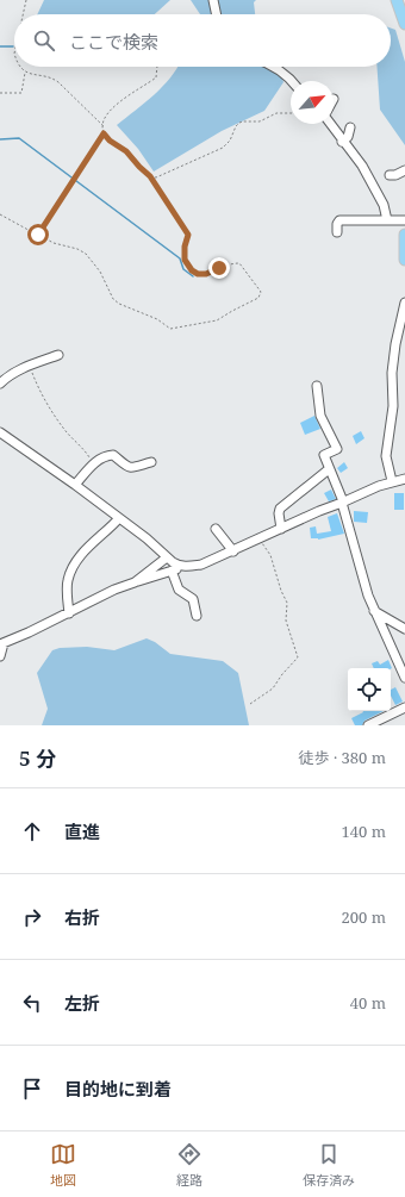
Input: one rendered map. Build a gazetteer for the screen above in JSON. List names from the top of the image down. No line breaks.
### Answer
{"north":"top right","page":{"search":"ここで検索","heading":["5 分","徒歩 · 380 m"],"list":[["直進","140 m"],["右折","200 m"],["左折","40 m"],"目的地に到着"],"nav":["地図","経路","保存済み"]}}
